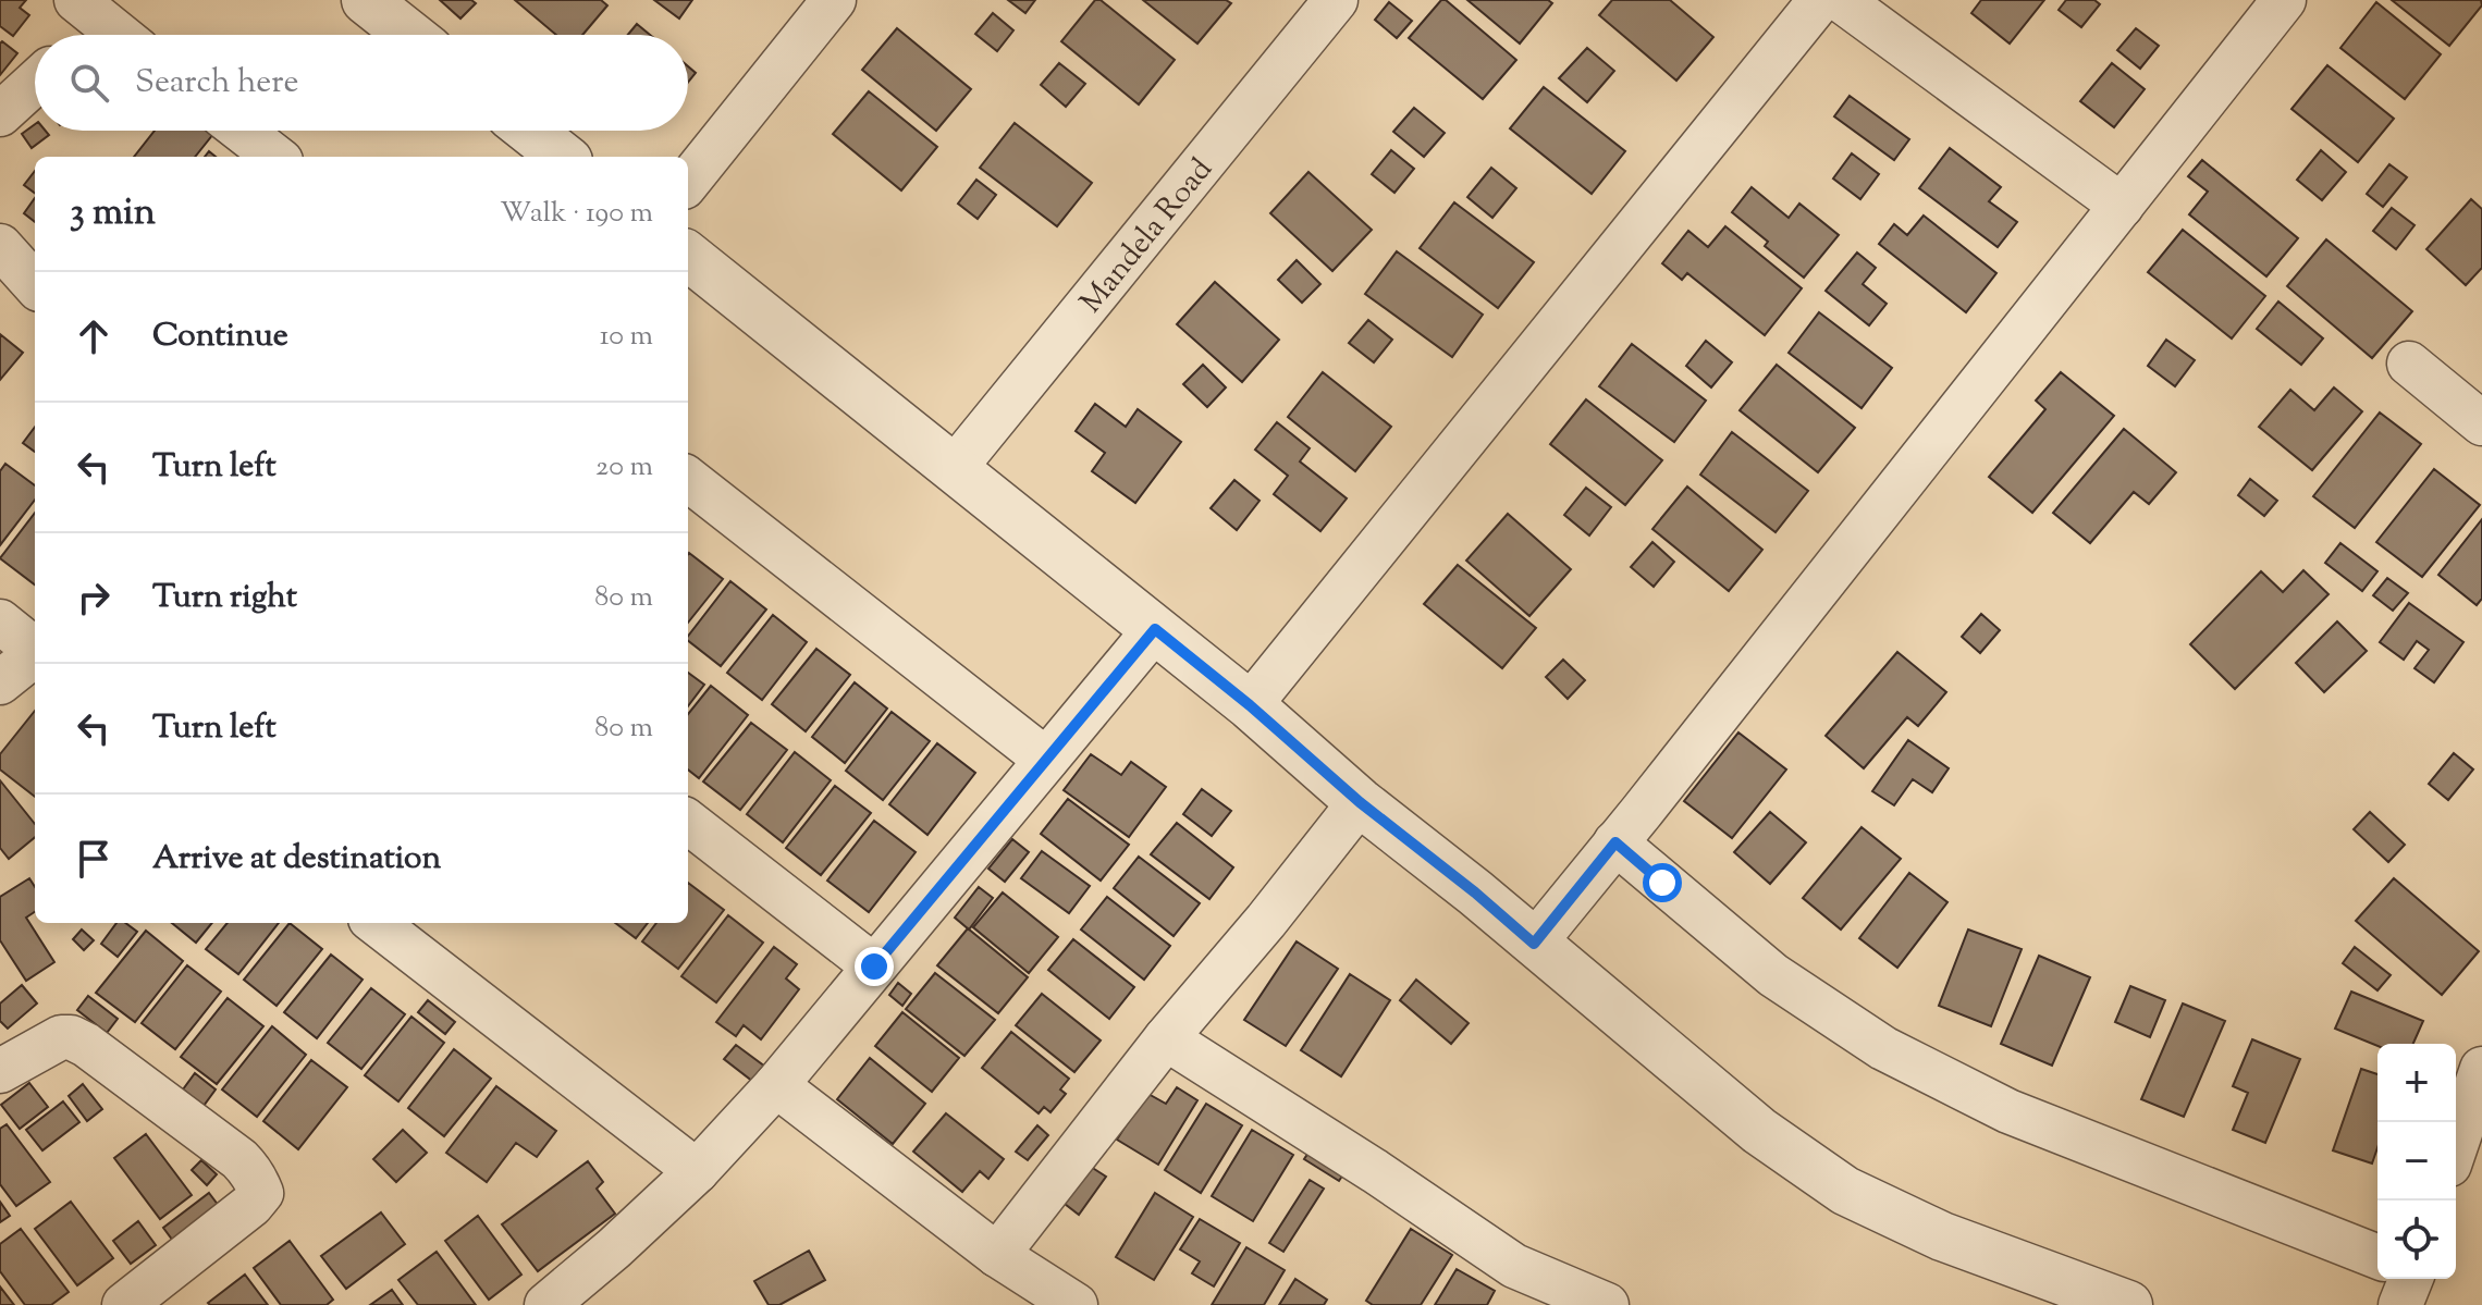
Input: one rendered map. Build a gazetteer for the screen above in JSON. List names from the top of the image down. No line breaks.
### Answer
{"streets":{"street":["Mandela Road"]},"page":{"search":"Search here","heading":["3 min","Walk · 190 m"],"list":[["Continue","10 m"],["Turn left","20 m"],["Turn right","80 m"],["Turn left","80 m"],"Arrive at destination"],"map_buttons":["+","−"]}}
